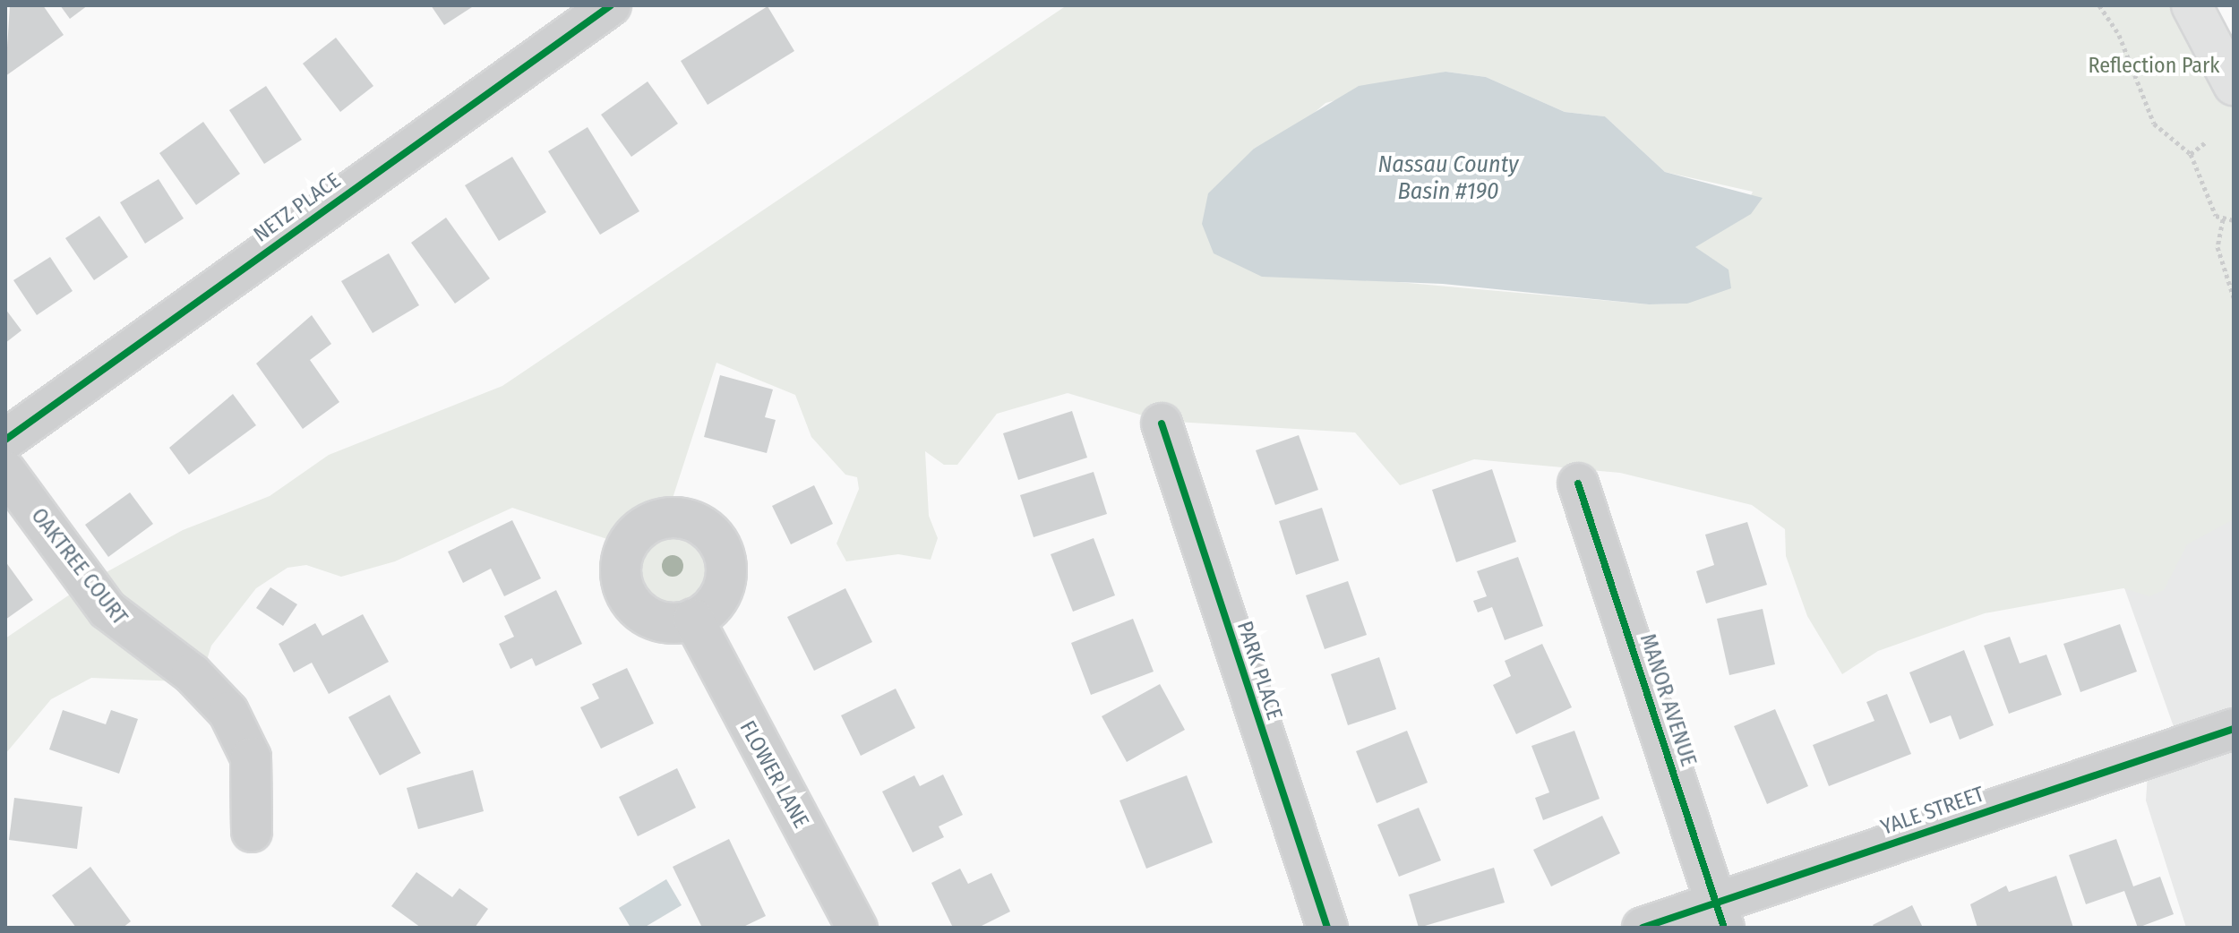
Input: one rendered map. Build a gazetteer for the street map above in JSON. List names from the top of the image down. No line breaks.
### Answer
{"streets":{"street":["NETZ PLACE","OAKTREE COURT","PARK PLACE","MANOR AVENUE","FLOWER LANE","YALE STREET"]},"crossings":[["MANOR AVENUE","YALE STREET"]],"water":["Nassau County Basin #190"],"parks":["Reflection Park"]}
